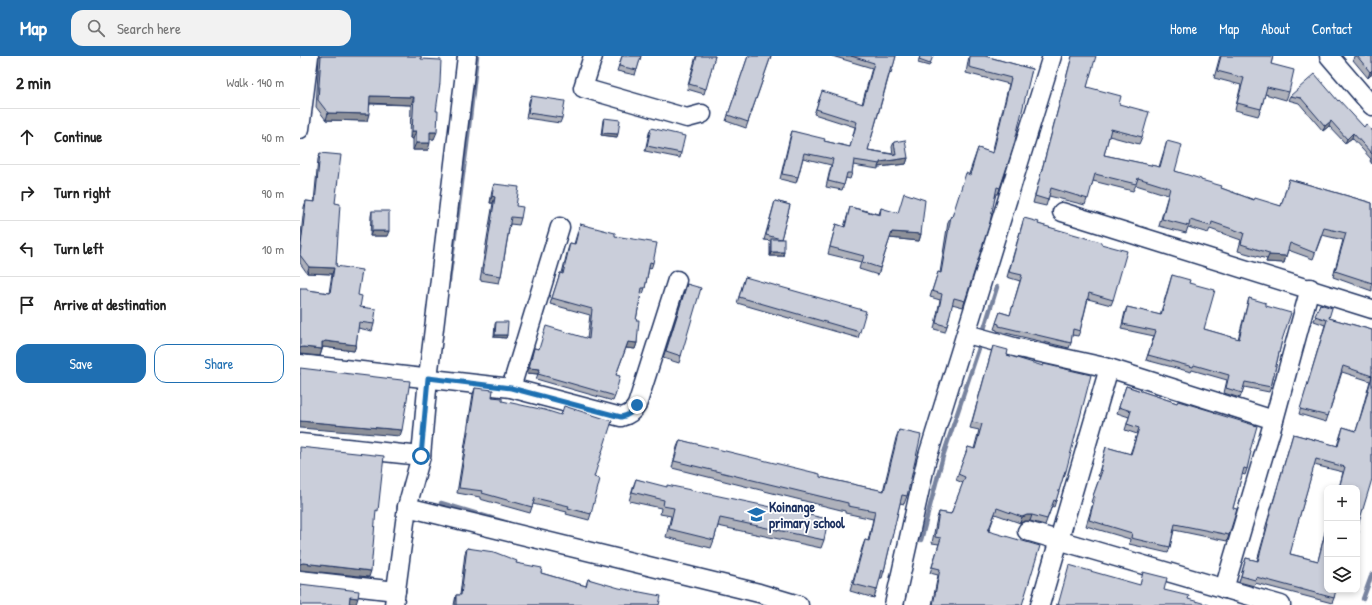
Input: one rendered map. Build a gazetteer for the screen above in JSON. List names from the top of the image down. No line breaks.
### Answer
{"places":{"school or university":["Koinange primary school"]},"page":{"header":"Map","search":"Search here","nav":["Home","Map","About","Contact"],"heading":["2 min","Walk · 140 m"],"list":[["Continue","40 m"],["Turn right","90 m"],["Turn left","10 m"],"Arrive at destination"],"buttons":["Save","Share"],"map_buttons":["+","−"]}}
